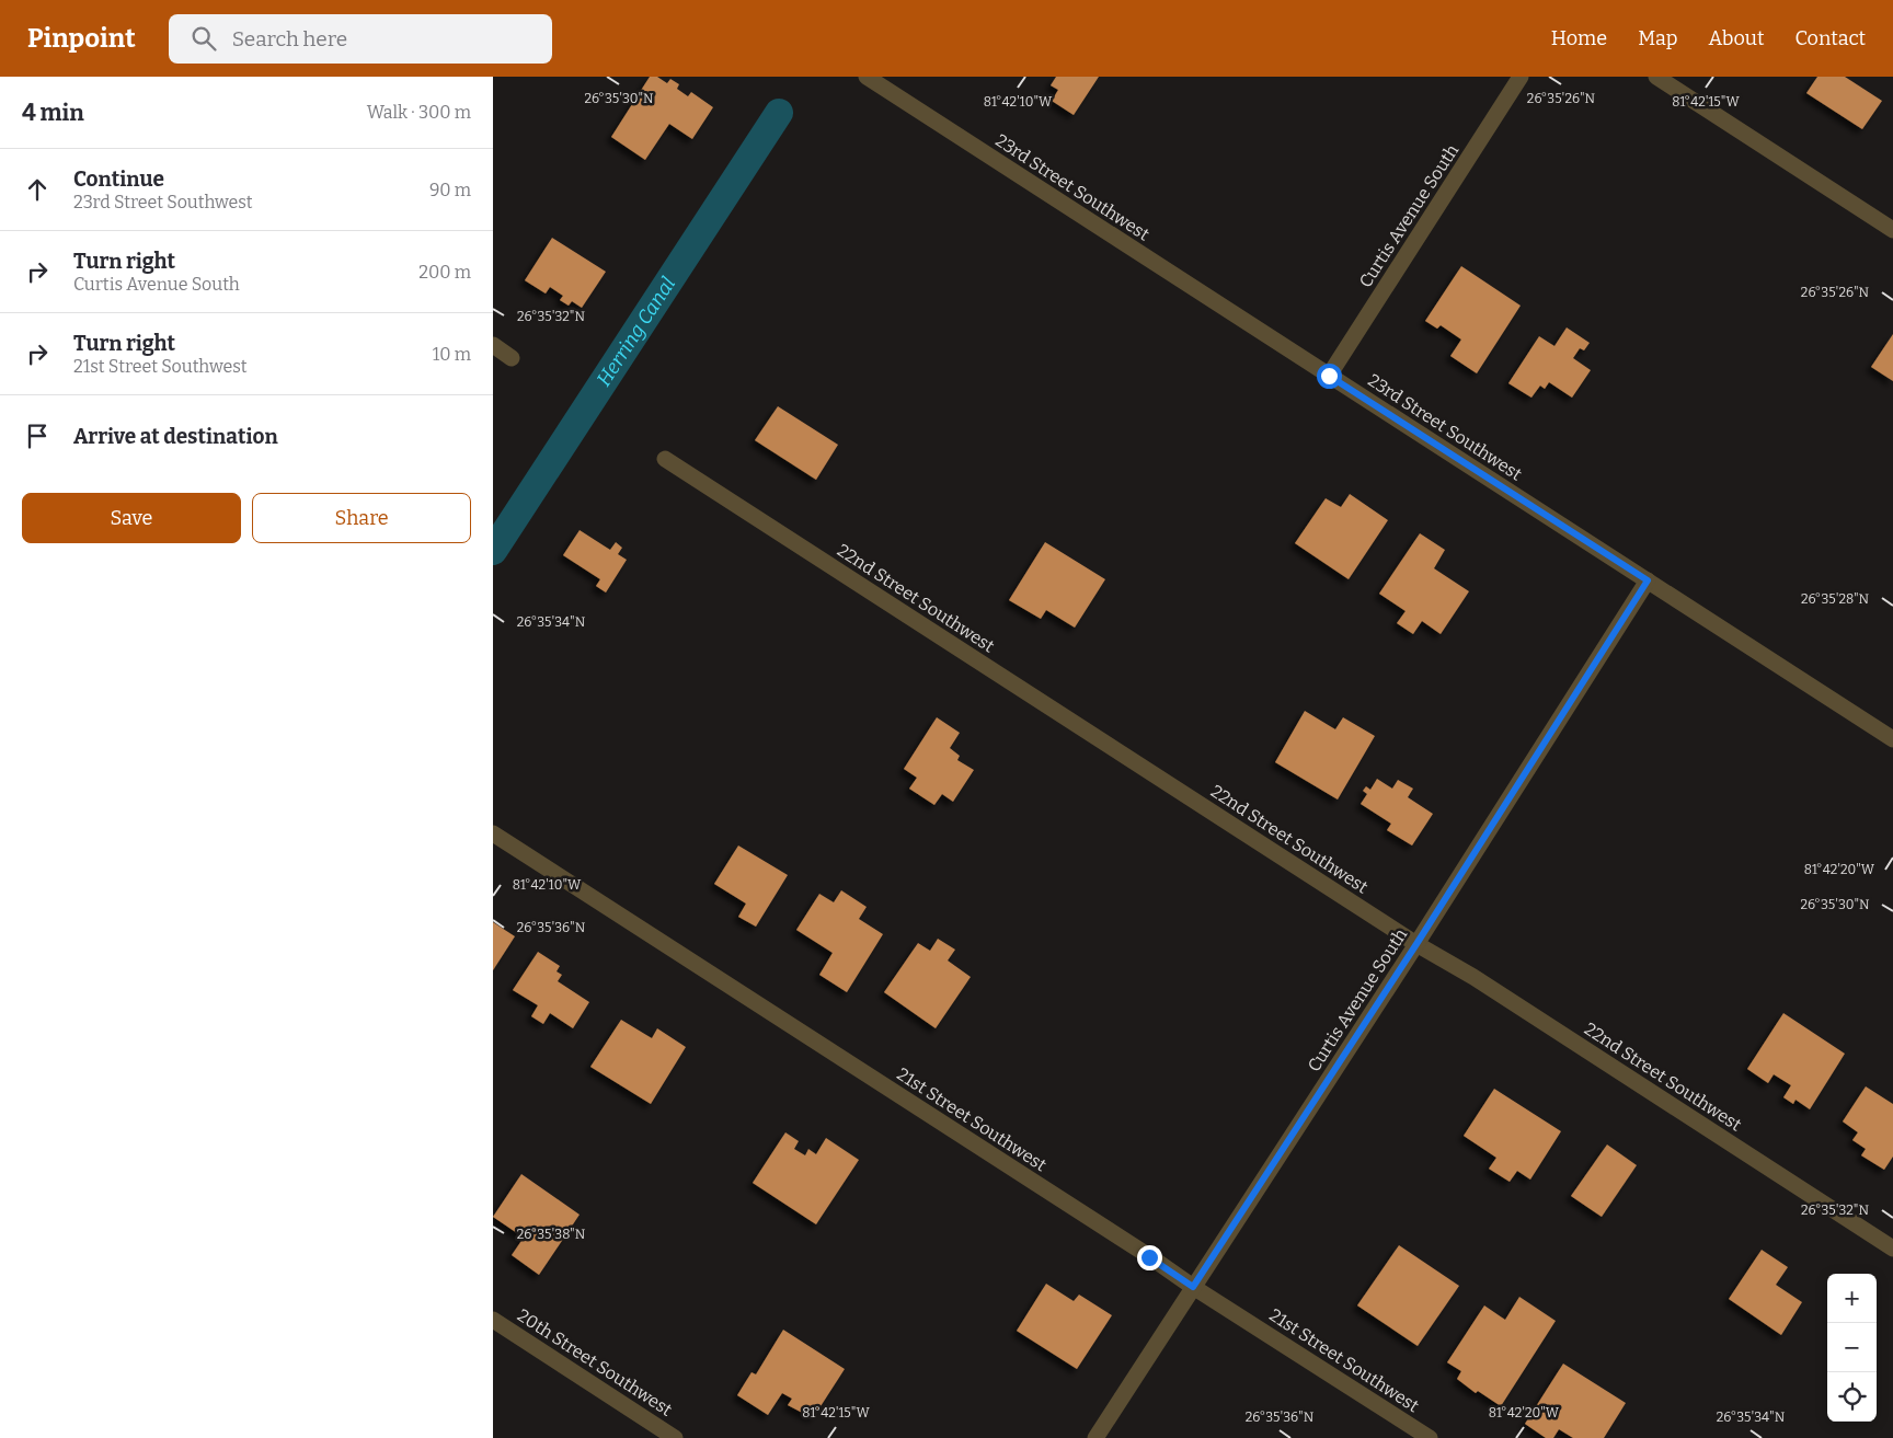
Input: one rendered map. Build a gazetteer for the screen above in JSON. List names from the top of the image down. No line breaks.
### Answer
{"streets":{"street":["23rd Street Southwest","Curtis Avenue South","22nd Street Southwest","21st Street Southwest","20th Street Southwest"]},"crossings":[["23rd Street Southwest","Curtis Avenue South"],["Curtis Avenue South","22nd Street Southwest"],["Curtis Avenue South","21st Street Southwest"]],"water":["Herring Canal"],"page":{"header":"Pinpoint","search":"Search here","nav":["Home","Map","About","Contact"],"heading":["4 min","Walk · 300 m"],"list":[["Continue","23rd Street Southwest","90 m"],["Turn right","Curtis Avenue South","200 m"],["Turn right","21st Street Southwest","10 m"],"Arrive at destination"],"buttons":["Save","Share"],"map_buttons":["+","−"]},"coordinates":["26°35'26\"N","26°35'30\"N","81°42'10\"W","81°42'15\"W","26°35'32\"N","26°35'28\"N","26°35'34\"N","81°42'20\"W","26°35'36\"N","26°35'38\"N"]}
